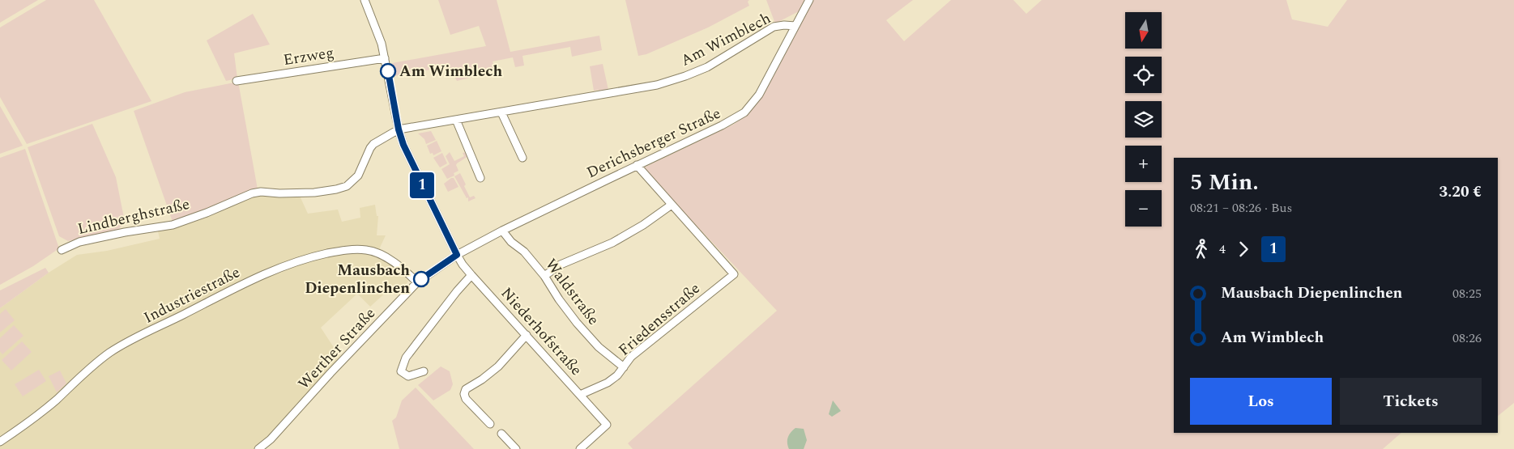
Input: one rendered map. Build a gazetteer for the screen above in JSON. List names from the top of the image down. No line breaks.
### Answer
{"streets":{"street":["Am Wimblech","Erzweg","Derichsberger Straße","Lindberghstraße","Waldstraße","Industriestraße","Friedensstraße","Niederhofstraße","Werther Straße"]},"crossings":[["Am Wimblech","Derichsberger Straße"],["Am Wimblech","Lindberghstraße"],["Am Wimblech","Niederhofstraße"],["Erzweg","Niederhofstraße"],["Derichsberger Straße","Waldstraße"],["Derichsberger Straße","Niederhofstraße"],["Derichsberger Straße","Werther Straße"],["Lindberghstraße","Niederhofstraße"],["Waldstraße","Friedensstraße"],["Industriestraße","Werther Straße"],["Friedensstraße","Niederhofstraße"],["Niederhofstraße","Werther Straße"]],"places":["Am Wimblech","Mausbach Diepenlinchen"],"lines":["bus line 1"],"north":"bottom","page":{"on_map":"1","map_buttons":["+","−"],"heading":["5 Min.","08:21 – 08:26 · Bus","3.20 €"],"legs":["4","1"],"list":[{"name":"Mausbach Diepenlinchen","value":"08:25"},{"name":"Am Wimblech","value":"08:26"}],"buttons":["Los","Tickets"]}}
